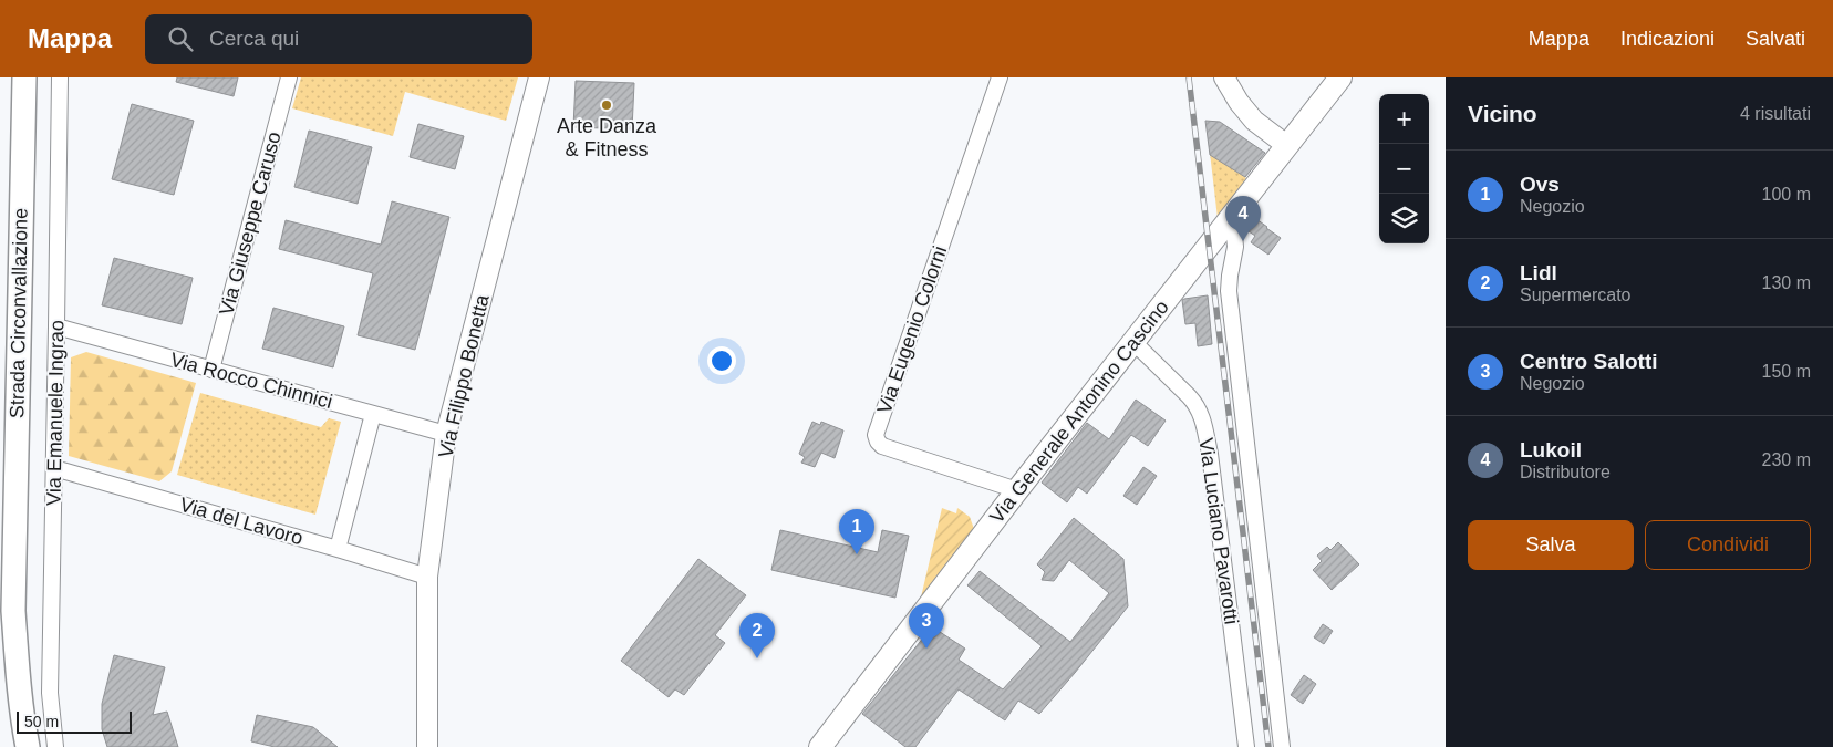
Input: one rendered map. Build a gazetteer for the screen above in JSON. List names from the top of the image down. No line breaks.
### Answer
{"streets":{"main road":["Strada Circonvallazione","Via Generale Antonino Cascino"],"street":["Via Giuseppe Caruso","Via Eugenio Colorni","Via Filippo Bonetta","Via Rocco Chinnici","Via Emanuele Ingrao","Via del Lavoro","Via Luciano Pavarotti"]},"crossings":[["Via Giuseppe Caruso","Via Rocco Chinnici"],["Via Eugenio Colorni","Via Generale Antonino Cascino"],["Via Filippo Bonetta","Via Rocco Chinnici"],["Via Filippo Bonetta","Via del Lavoro"],["Via Rocco Chinnici","Via Emanuele Ingrao"],["Via Generale Antonino Cascino","Via Luciano Pavarotti"],["Via Emanuele Ingrao","Via del Lavoro"]],"places":["Arte Danza & Fitness"],"scale_bar":"50 m","page":{"header":"Mappa","search":"Cerca qui","nav":["Mappa","Indicazioni","Salvati"],"heading":["Vicino","4 risultati"],"map_buttons":["+","−"],"list":[{"mark":"1","name":"Ovs","note":"Negozio","value":"100 m"},{"mark":"2","name":"Lidl","note":"Supermercato","value":"130 m"},{"mark":"3","name":"Centro Salotti","note":"Negozio","value":"150 m"},{"mark":"4","name":"Lukoil","note":"Distributore","value":"230 m"}],"pins":["4","1","3","2"],"buttons":["Salva","Condividi"],"scale":"50 m"}}
